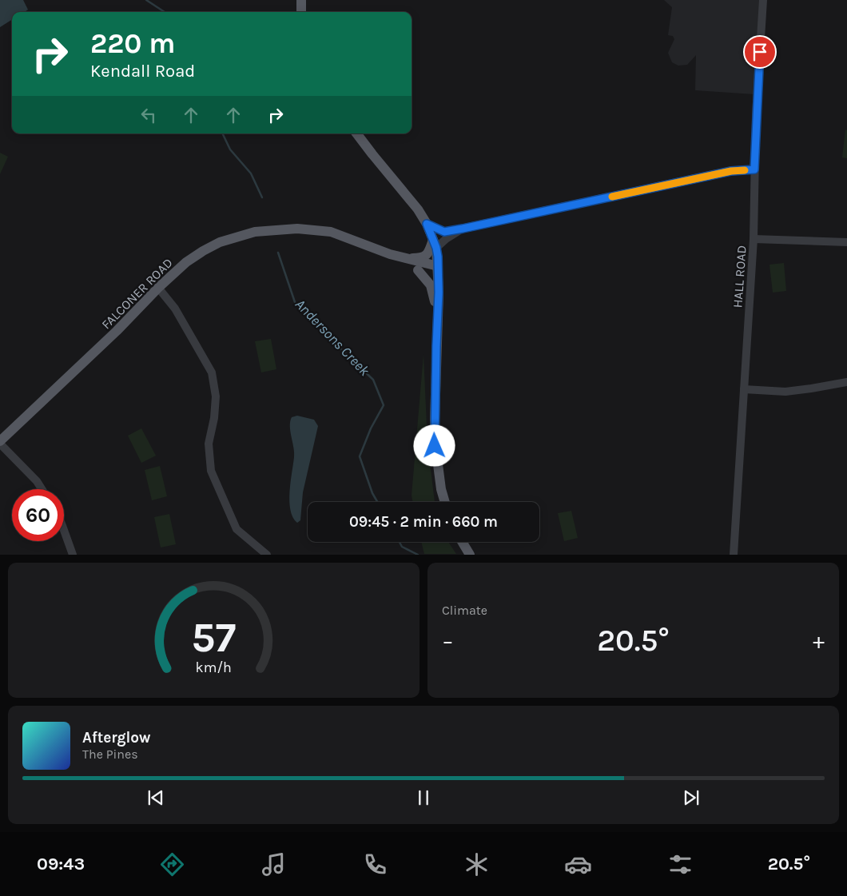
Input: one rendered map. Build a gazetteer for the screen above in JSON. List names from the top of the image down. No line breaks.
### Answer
{"streets":{"main road":["FALCONER ROAD"],"street":["HALL ROAD"]},"water":["Andersons Creek"],"page":{"turn":["220 m","Kendall Road"],"limit":"60","trip":"09:45 · 2 min · 660 m","tile":"Climate","heat":["−","20.5°","+"],"song":["Afterglow","The Pines"],"tabs":["09:43","20.5°"],"gauge":["57","km/h"]}}
